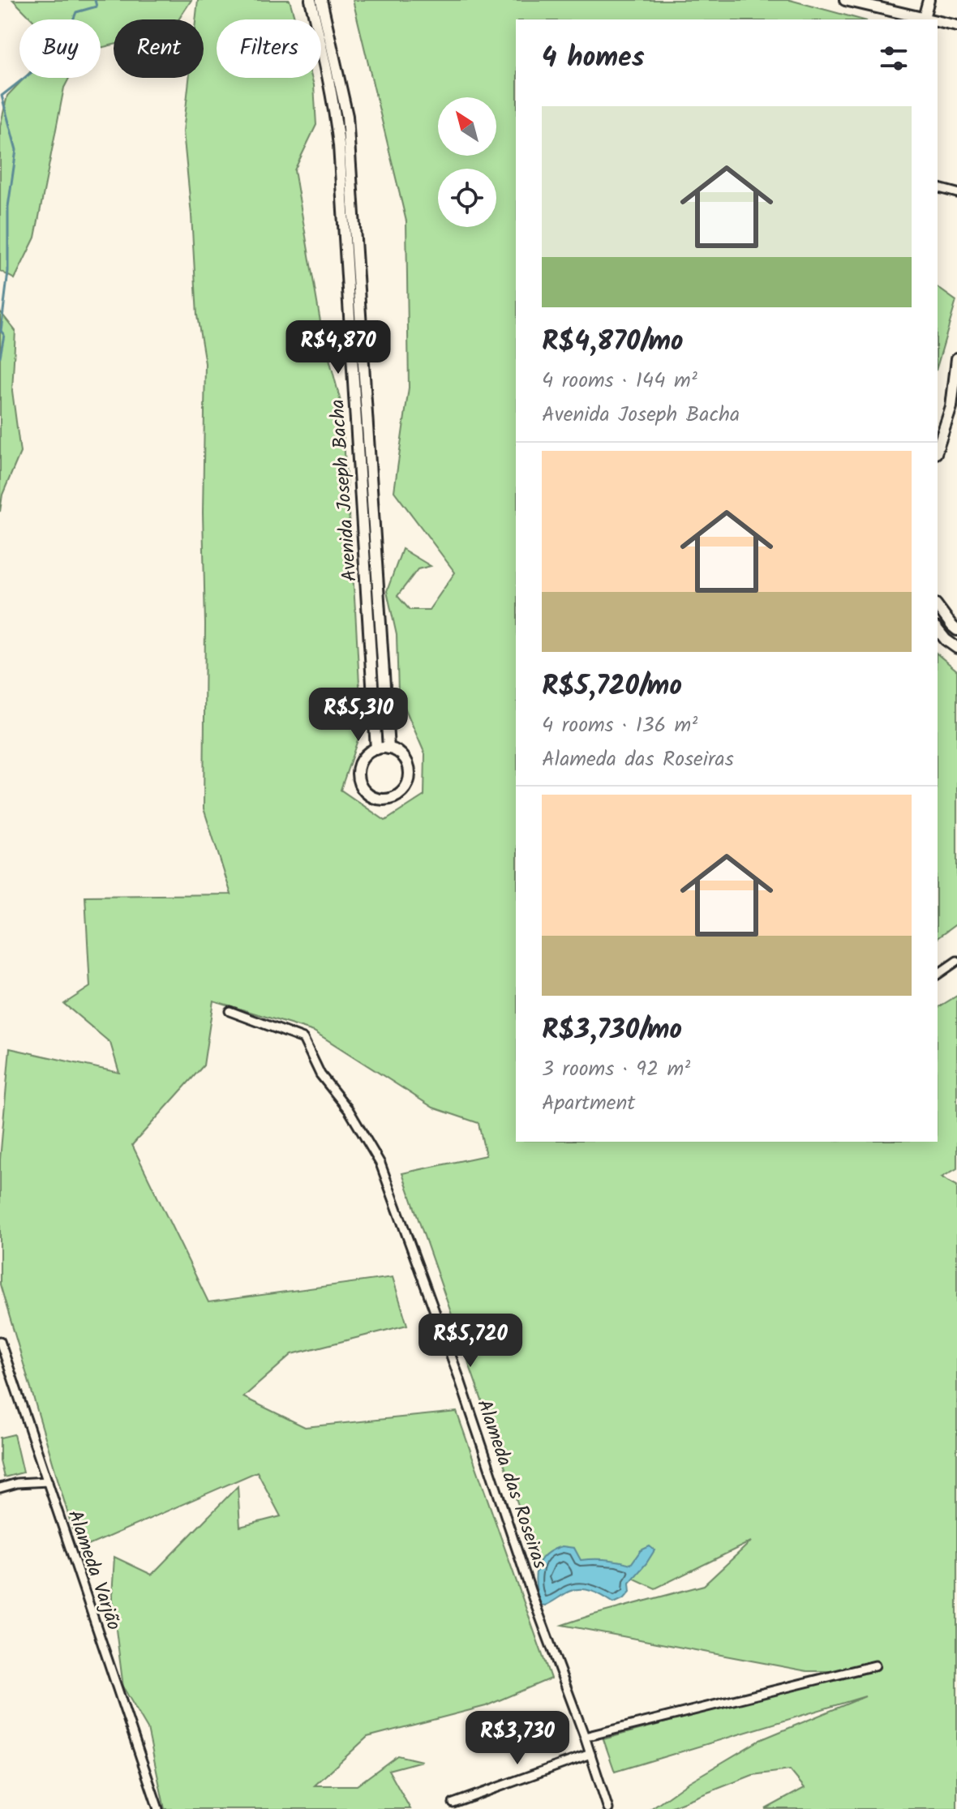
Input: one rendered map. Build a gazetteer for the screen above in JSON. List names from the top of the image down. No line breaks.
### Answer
{"streets":{"main road":["Avenida Joseph Bacha"],"street":["Alameda das Roseiras","Alameda Varjão"]},"north":"top left","page":{"chip":["Buy","Rent","Filters"],"heading":"4 homes","list":[{"name":"R$4,870/mo","note":"4 rooms · 144 m² · Avenida Joseph Bacha"},{"name":"R$5,720/mo","note":"4 rooms · 136 m² · Alameda das Roseiras"},{"name":"R$3,730/mo","note":"3 rooms · 92 m² · Apartment"}],"price":["R$4,870","R$5,310","R$5,720","R$3,730"]}}
